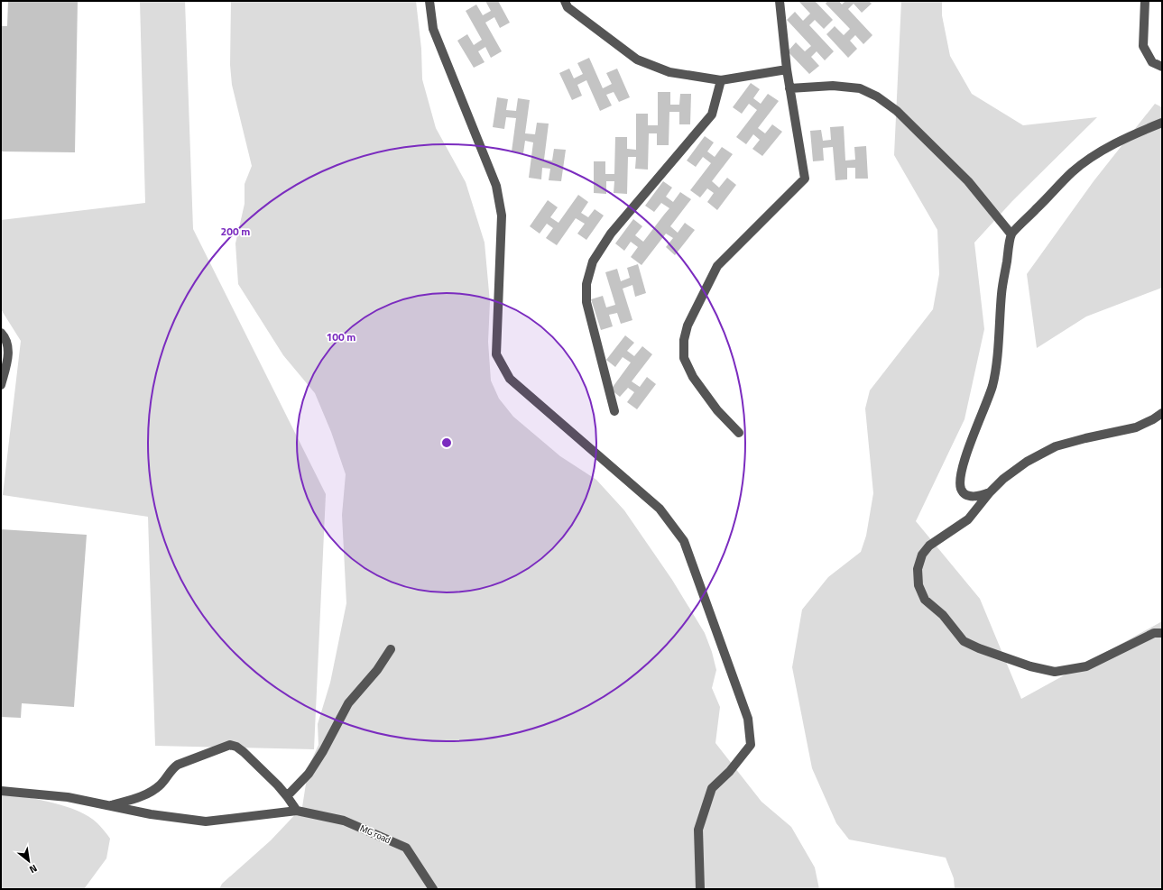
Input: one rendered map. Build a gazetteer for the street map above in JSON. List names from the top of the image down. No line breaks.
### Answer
{"streets":{"street":["MG road"]},"north":"bottom right","rings":["200 m","100 m"]}
